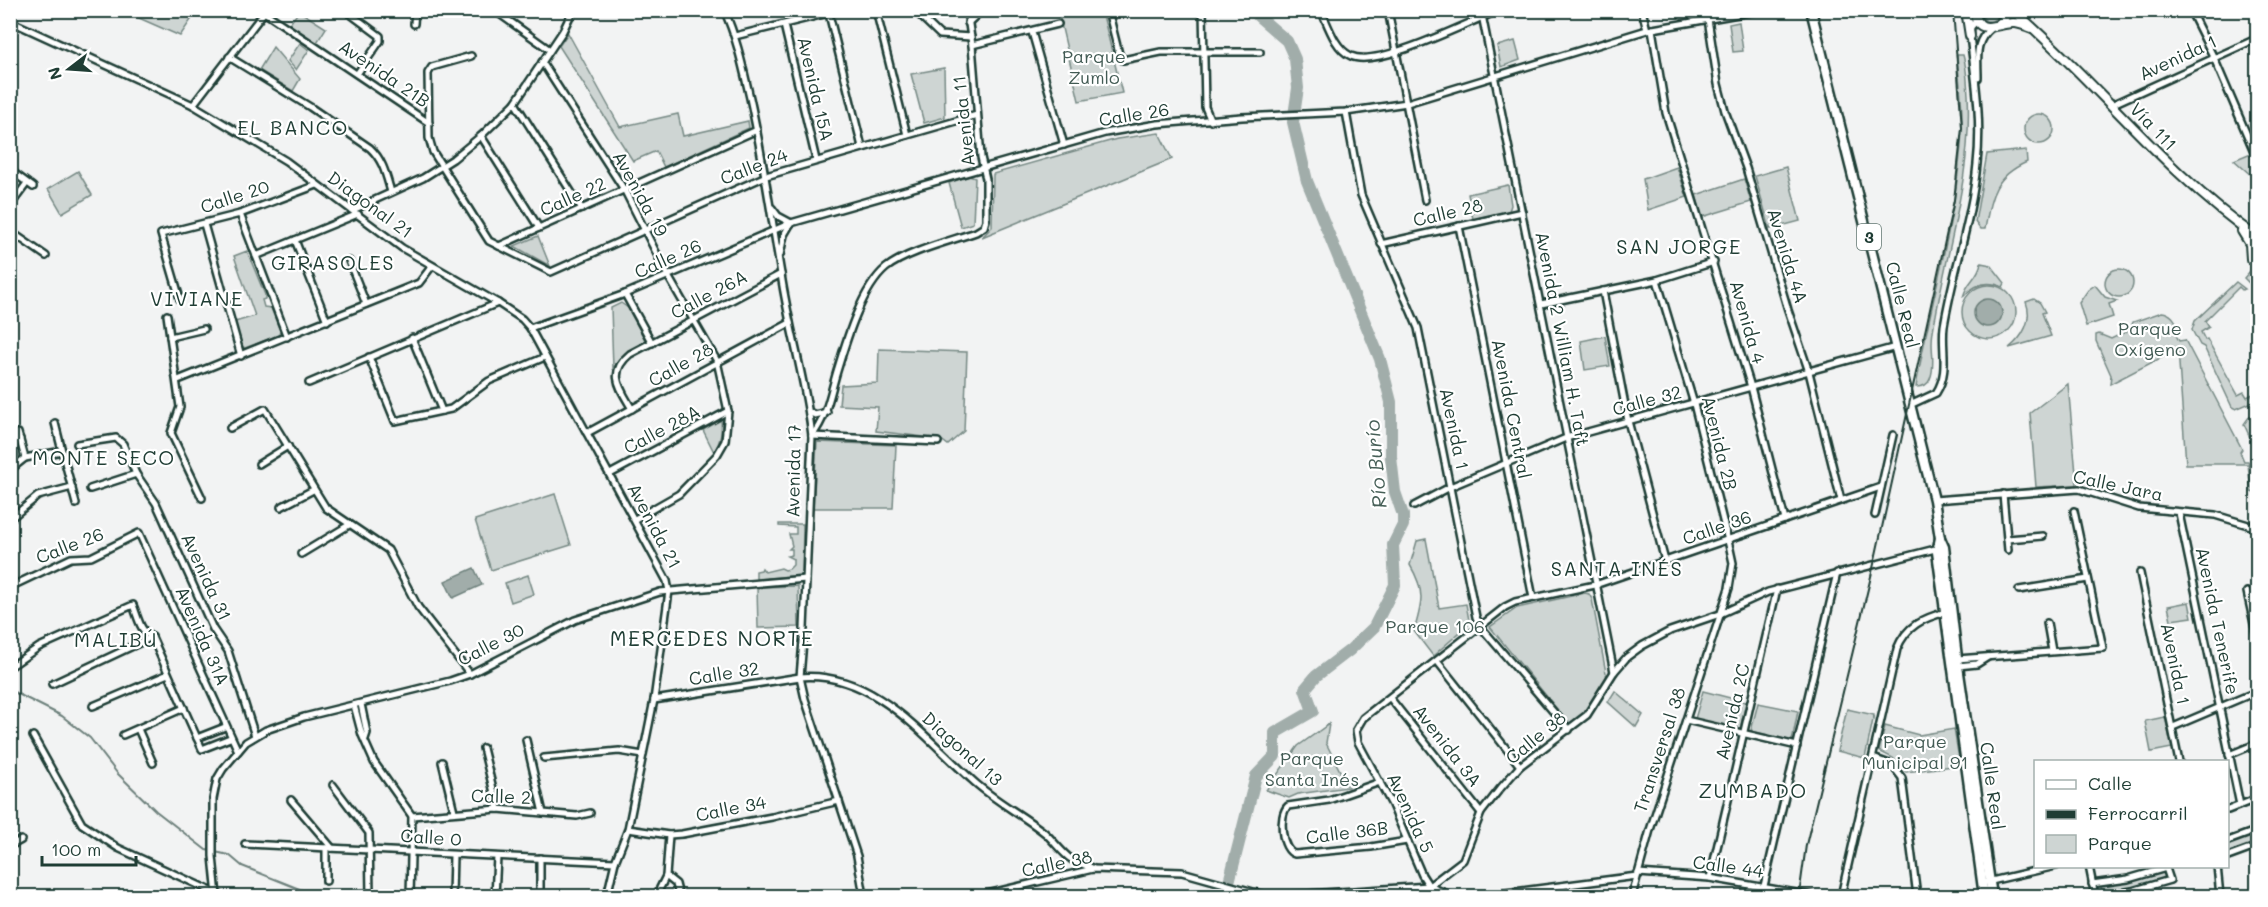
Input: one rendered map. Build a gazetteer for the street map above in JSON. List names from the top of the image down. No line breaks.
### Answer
{"streets":{"main road":["Vía 111","3","Calle Real"],"street":["Avenida 1","Avenida 21B","Avenida 15A","Calle 26","Avenida 11","Calle 24","Avenida 19","Calle 20","Calle 22","Diagonal 21","Calle 28","Avenida 4A","Calle 26A","Avenida 4","Avenida 2 William H. Taft","Calle 32","Avenida Central","Calle 28A","Avenida 2B","Avenida 17","Calle Jara","Avenida 21","Calle 36","Avenida 31","Avenida Tenerife","Avenida 31A","Calle 30","Avenida 2C","Calle 38","Avenida 3A","Diagonal 13","Transversal 38","Calle 2","Calle 34","Avenida 5","Calle 36B","Calle 0","Calle 44"]},"crossings":[["Avenida 1","Calle 26"],["Avenida 1","Vía 111"],["Avenida 1","Calle 28"],["Avenida 1","Calle 32"],["Avenida 1","Calle 36"],["Avenida 1","Calle 38"],["Avenida 15A","Calle 24"],["Calle 26","Avenida 11"],["Calle 26","Avenida 19"],["Calle 26","Diagonal 21"],["Calle 26","Avenida 4A"],["Calle 26","Avenida 4"],["Calle 26","Avenida 2 William H. Taft"],["Calle 26","Avenida 17"],["Calle 26","Avenida 21"],["Calle 26","Avenida 31A"],["Avenida 11","Calle 24"],["Calle 24","Avenida 19"],["Calle 24","Calle 22"],["Calle 24","Avenida 17"],["Avenida 19","Calle 22"],["Avenida 19","Calle 28"],["Avenida 19","Calle 26A"],["Avenida 19","Calle 28A"],["Avenida 19","Avenida 21"],["Calle 20","Diagonal 21"],["Calle 22","Avenida 17"],["Diagonal 21","Avenida 21"],["Calle 28","Calle 26A"],["Calle 28","Avenida 2 William H. Taft"],["Calle 28","Avenida Central"],["Calle 28","Avenida 17"],["Calle 28","Avenida 21"],["Avenida 4A","Calle 32"],["Avenida 4A","Calle 36"],["Calle 26A","Avenida 17"],["Calle Real","Calle 32"],["Calle Real","Calle Jara"],["Calle Real","Calle 38"],["Avenida 4","Calle 32"],["Avenida 4","Calle 36"],["Avenida 2 William H. Taft","Calle 32"],["Avenida 2 William H. Taft","Calle 36"],["Avenida 2 William H. Taft","Calle 38"],["Calle 32","Avenida Central"],["Calle 32","Avenida 2B"],["Calle 32","Avenida 17"],["Calle 32","Avenida 21"],["Calle 32","Diagonal 13"],["Avenida Central","Calle 36"],["Calle 28A","Avenida 21"],["Avenida 2B","Calle 36"],["Avenida 2B","Calle 38"],["Avenida 2B","Transversal 38"],["Avenida 17","Calle 30"],["Avenida 17","Diagonal 13"],["Avenida 17","Calle 34"],["Calle Jara","Avenida Tenerife"],["Avenida 21","Calle 30"],["Avenida 21","Calle 34"],["Avenida 21","Calle 0"],["Calle 36","Avenida 3A"],["Calle 36","Avenida 5"],["Avenida 31","Calle 30"],["Avenida 31A","Calle 30"],["Avenida 2C","Calle 38"],["Avenida 2C","Calle 44"],["Calle 38","Avenida 3A"],["Calle 38","Diagonal 13"],["Calle 38","Transversal 38"],["Calle 38","Avenida 5"],["Transversal 38","Calle 44"],["Avenida 5","Calle 36B"]],"districts":["EL BANCO","SAN JORGE","GIRASOLES","VIVIANE","MONTE SECO","SANTA INÉS","MERCEDES NORTE","MALIBÚ","ZUMBADO"],"water":["Río Burío"],"parks":["Parque Zumlo","Parque Oxígeno","Parque 106","Parque Municipal 91","Parque Santa Inés"],"legend":["Calle","Ferrocarril","Parque"],"scale_bar":"100 m","north":"left"}
